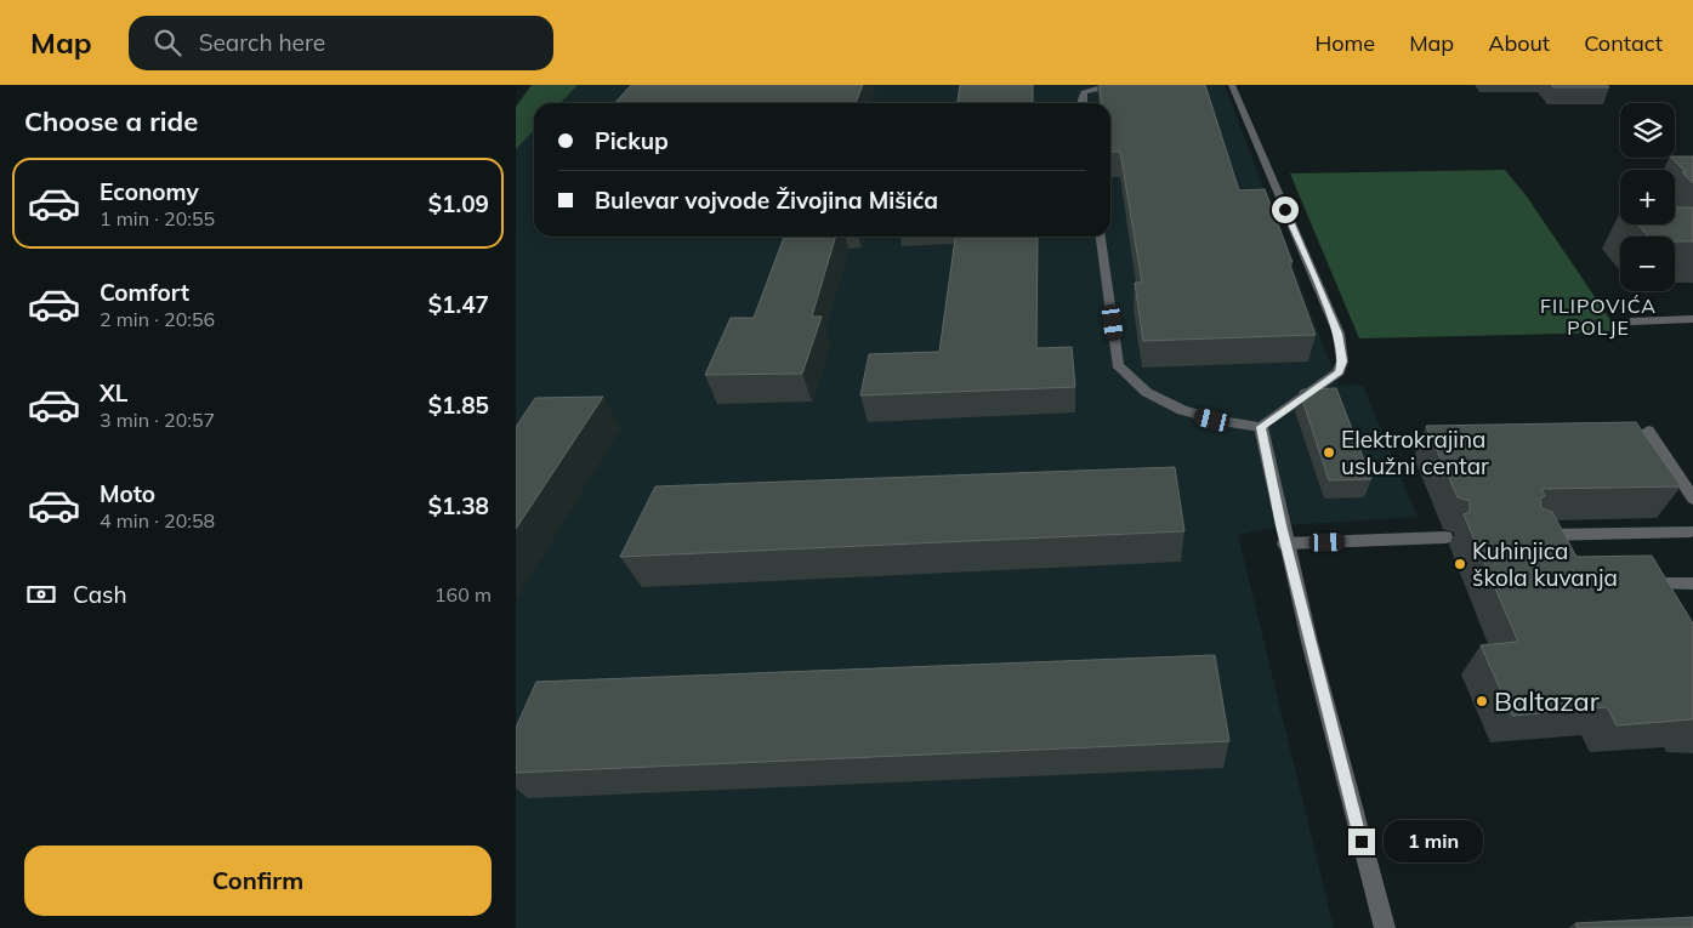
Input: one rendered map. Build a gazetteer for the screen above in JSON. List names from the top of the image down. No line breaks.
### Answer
{"districts":["FILIPOVIĆA POLJE"],"places":["Elektrokrajina uslužni centar","Kuhinjica škola kuvanja","Baltazar"],"page":{"header":"Map","search":"Search here","nav":["Home","Map","About","Contact"],"heading":"Choose a ride","map_buttons":["+","−"],"banner":["Pickup","Bulevar vojvode Živojina Mišića"],"list":[{"name":"Economy","note":"1 min · 20:55","value":"$1.09"},{"name":"Comfort","note":"2 min · 20:56","value":"$1.47"},{"name":"XL","note":"3 min · 20:57","value":"$1.85"},{"name":"Moto","note":"4 min · 20:58","value":"$1.38"}],"pay":["Cash","160 m"],"bubble":"1 min","buttons":"Confirm"}}
